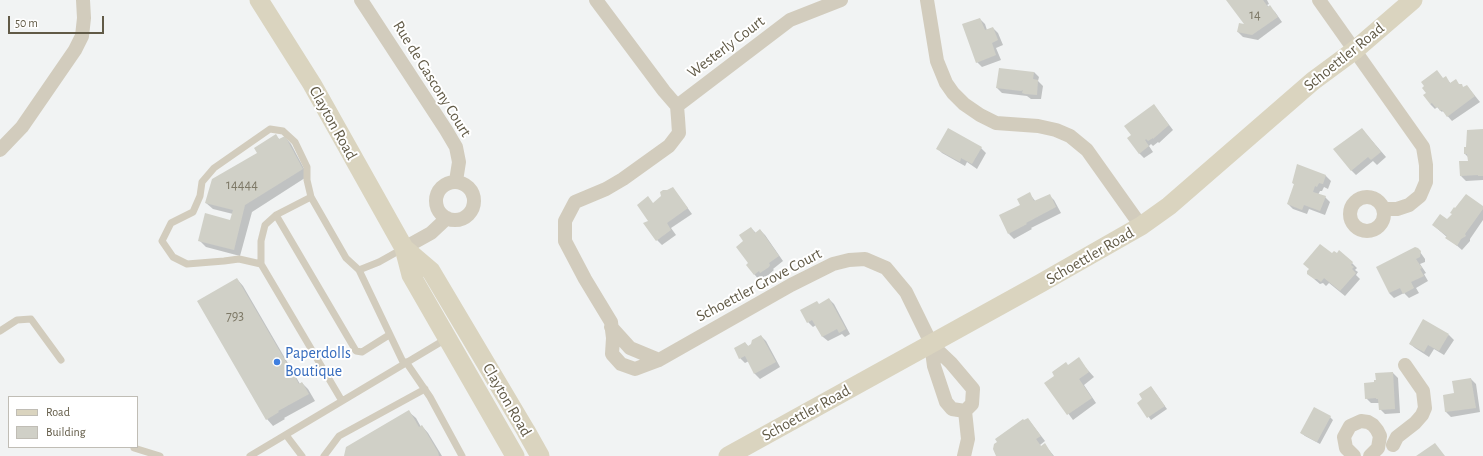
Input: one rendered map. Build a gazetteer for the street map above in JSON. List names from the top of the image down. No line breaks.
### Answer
{"streets":{"street":["Westerly Court","Schoettler Road","Rue de Gascony Court","Clayton Road","Schoettler Grove Court"]},"crossings":[["Westerly Court","Schoettler Grove Court"],["Schoettler Road","Schoettler Grove Court"]],"places":["Paperdolls Boutique"],"house_numbers":["14","14444","793"],"legend":["Road","Building"],"scale_bar":"50 m"}
